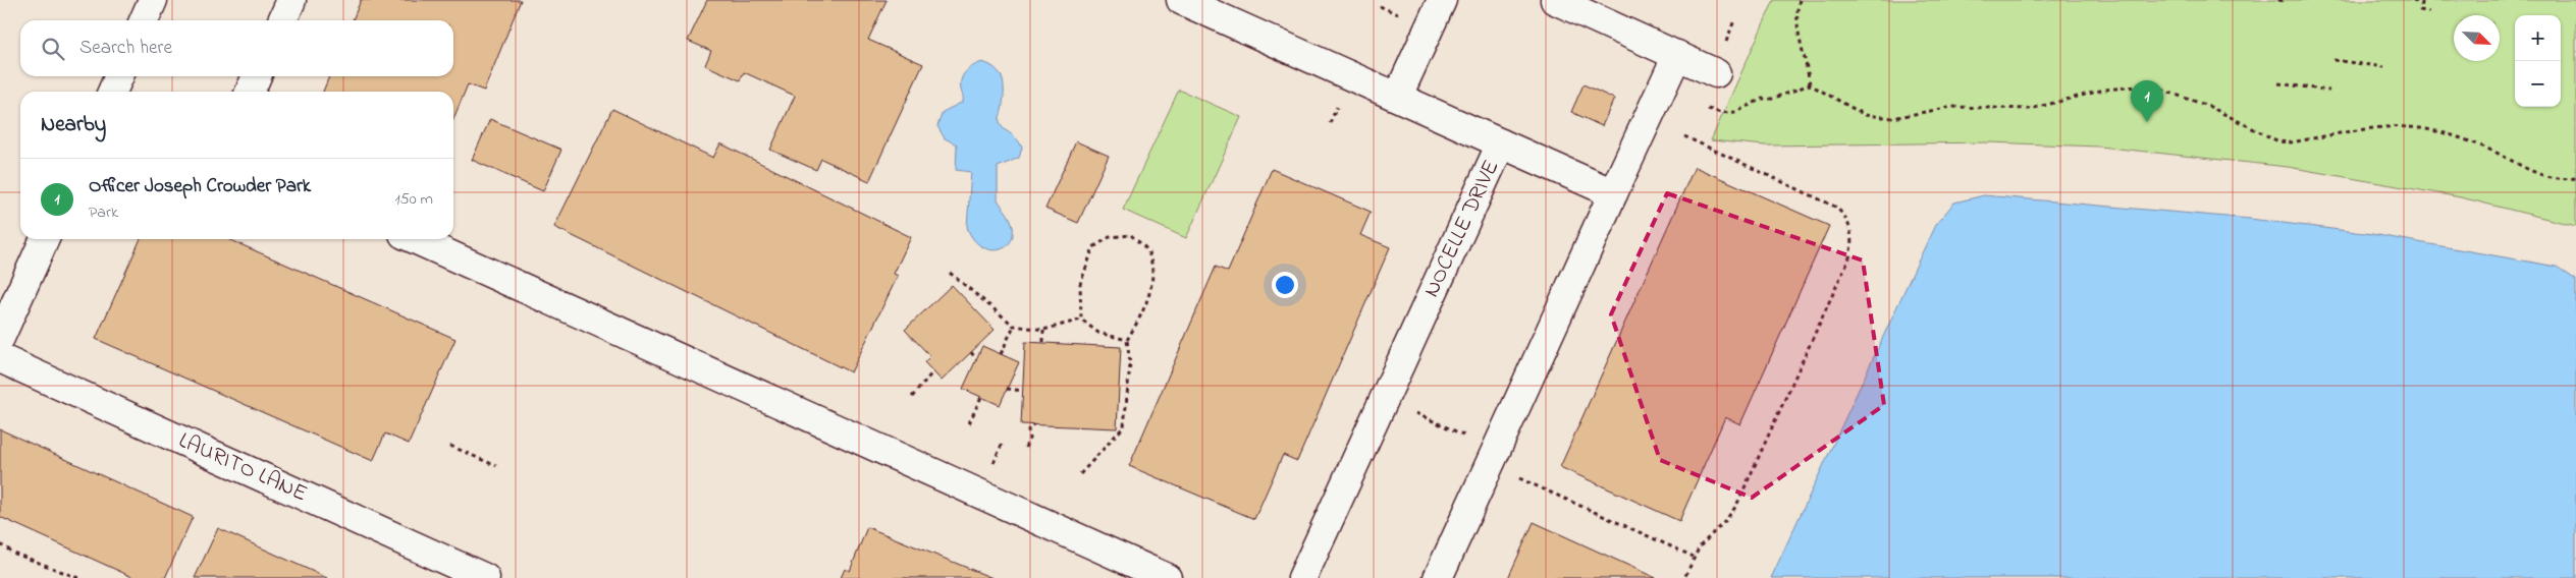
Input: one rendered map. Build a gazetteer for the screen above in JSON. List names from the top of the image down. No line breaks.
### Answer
{"streets":{"lane":["NOCELLE DRIVE","LAURITO LANE"]},"north":"bottom right","page":{"map_buttons":["+","−"],"search":"Search here","pins":"1","heading":"Nearby","list":[{"mark":"1","name":"Officer Joseph Crowder Park","note":"Park","value":"150 m"}]}}
